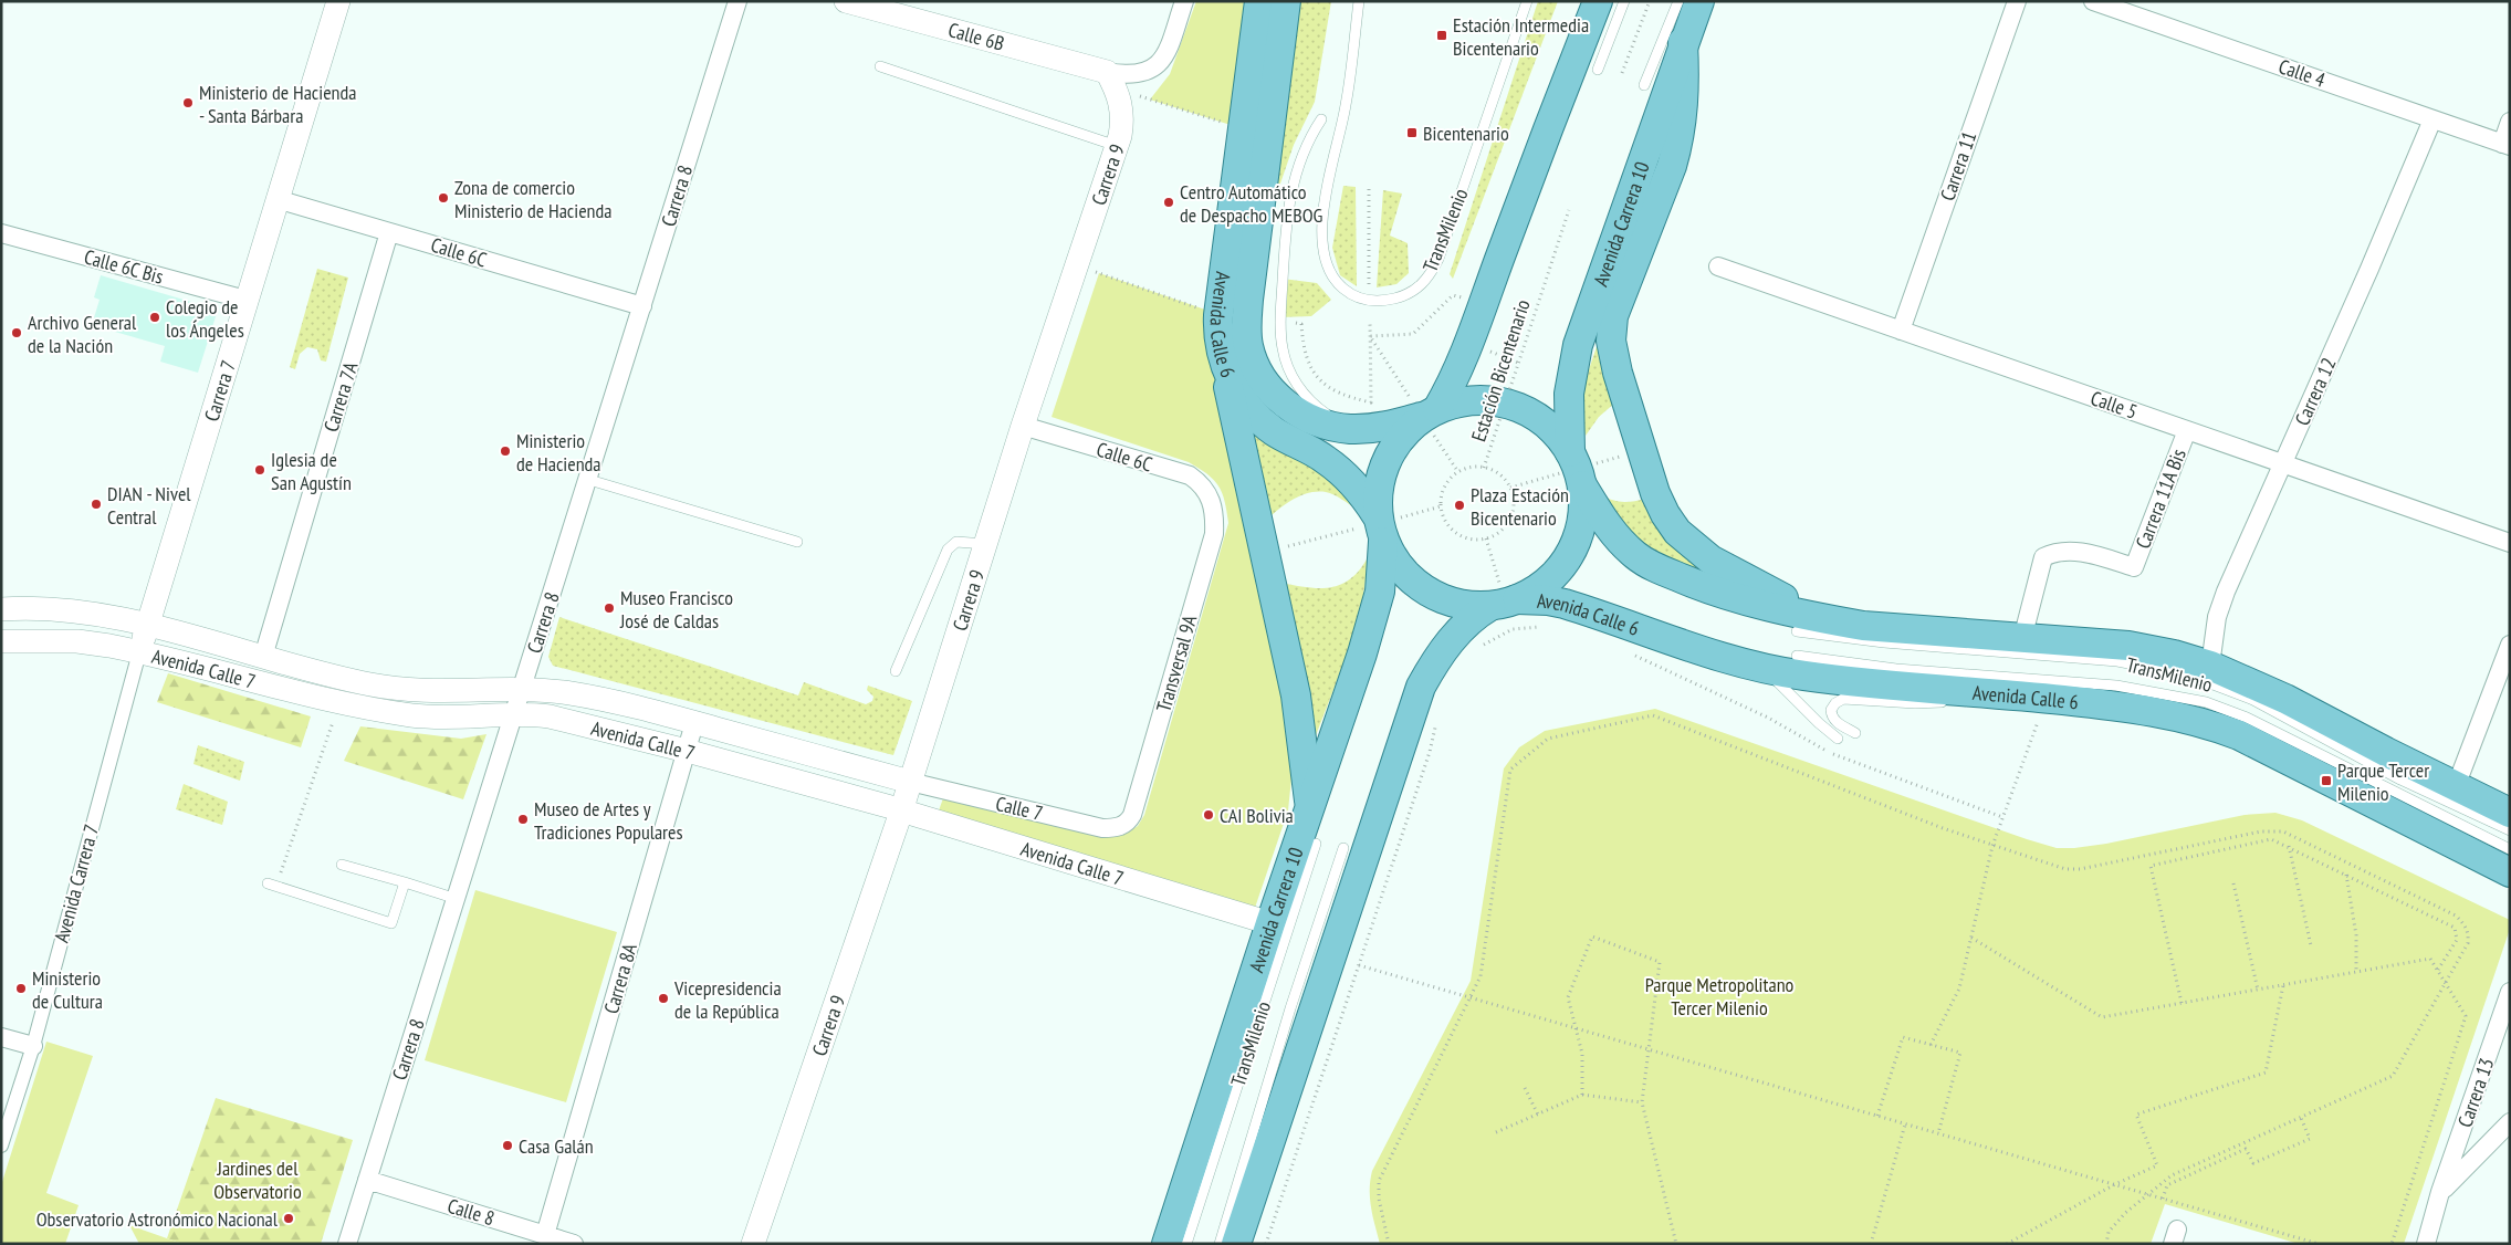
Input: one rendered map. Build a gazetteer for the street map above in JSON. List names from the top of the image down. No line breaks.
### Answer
{"streets":{"main road":["Avenida Carrera 10","Avenida Calle 6"],"street":["Calle 6B","Calle 4","Carrera 11","Carrera 9","Carrera 8","Calle 6C","Calle 6C Bis","Carrera 7","Carrera 12","Carrera 7A","Calle 5","Carrera 11A Bis","Transversal 9A","Avenida Calle 7","Calle 7","Avenida Carrera 7","Carrera 8A","Carrera 13","Calle 8"],"lane":["TransMilenio"],"path":["Estación Bicentenario"]},"crossings":[["Calle 6B","Carrera 9"],["Calle 4","Carrera 12"],["Carrera 11","Calle 5"],["Carrera 9","Calle 6C"],["Carrera 9","Avenida Calle 7"],["Carrera 9","Calle 7"],["Carrera 8","Calle 6C"],["Carrera 8","Avenida Calle 7"],["Carrera 8","Calle 8"],["Avenida Carrera 10","Avenida Calle 6"],["Avenida Carrera 10","Estación Bicentenario"],["Avenida Carrera 10","Avenida Calle 7"],["Calle 6C","Carrera 7"],["Calle 6C","Carrera 7A"],["Calle 6C","Transversal 9A"],["Calle 6C Bis","Carrera 7"],["Avenida Calle 6","Estación Bicentenario"],["Carrera 7","Avenida Calle 7"],["Carrera 7","Avenida Carrera 7"],["Carrera 12","Calle 5"],["Carrera 7A","Avenida Calle 7"],["Calle 5","Carrera 11A Bis"],["Transversal 9A","Calle 7"],["Avenida Calle 7","Calle 7"],["Avenida Calle 7","Avenida Carrera 7"],["Avenida Calle 7","Carrera 8A"],["Carrera 8A","Calle 8"]],"parks":["Parque Metropolitano Tercer Milenio","Jardines del Observatorio"],"places":{"transit":["Estación Intermedia Bicentenario","Bicentenario","Parque Tercer Milenio"],"other":["Ministerio de Hacienda - Santa Bárbara","Zona de comercio Ministerio de Hacienda","Centro Automático de Despacho MEBOG","Colegio de los Ángeles","Archivo General de la Nación","Ministerio de Hacienda","Iglesia de San Agustín","DIAN - Nivel Central","Plaza Estación Bicentenario","Museo Francisco José de Caldas","CAI Bolivia","Museo de Artes y Tradiciones Populares","Ministerio de Cultura","Vicepresidencia de la República","Casa Galán","Observatorio Astronómico Nacional"]}}
